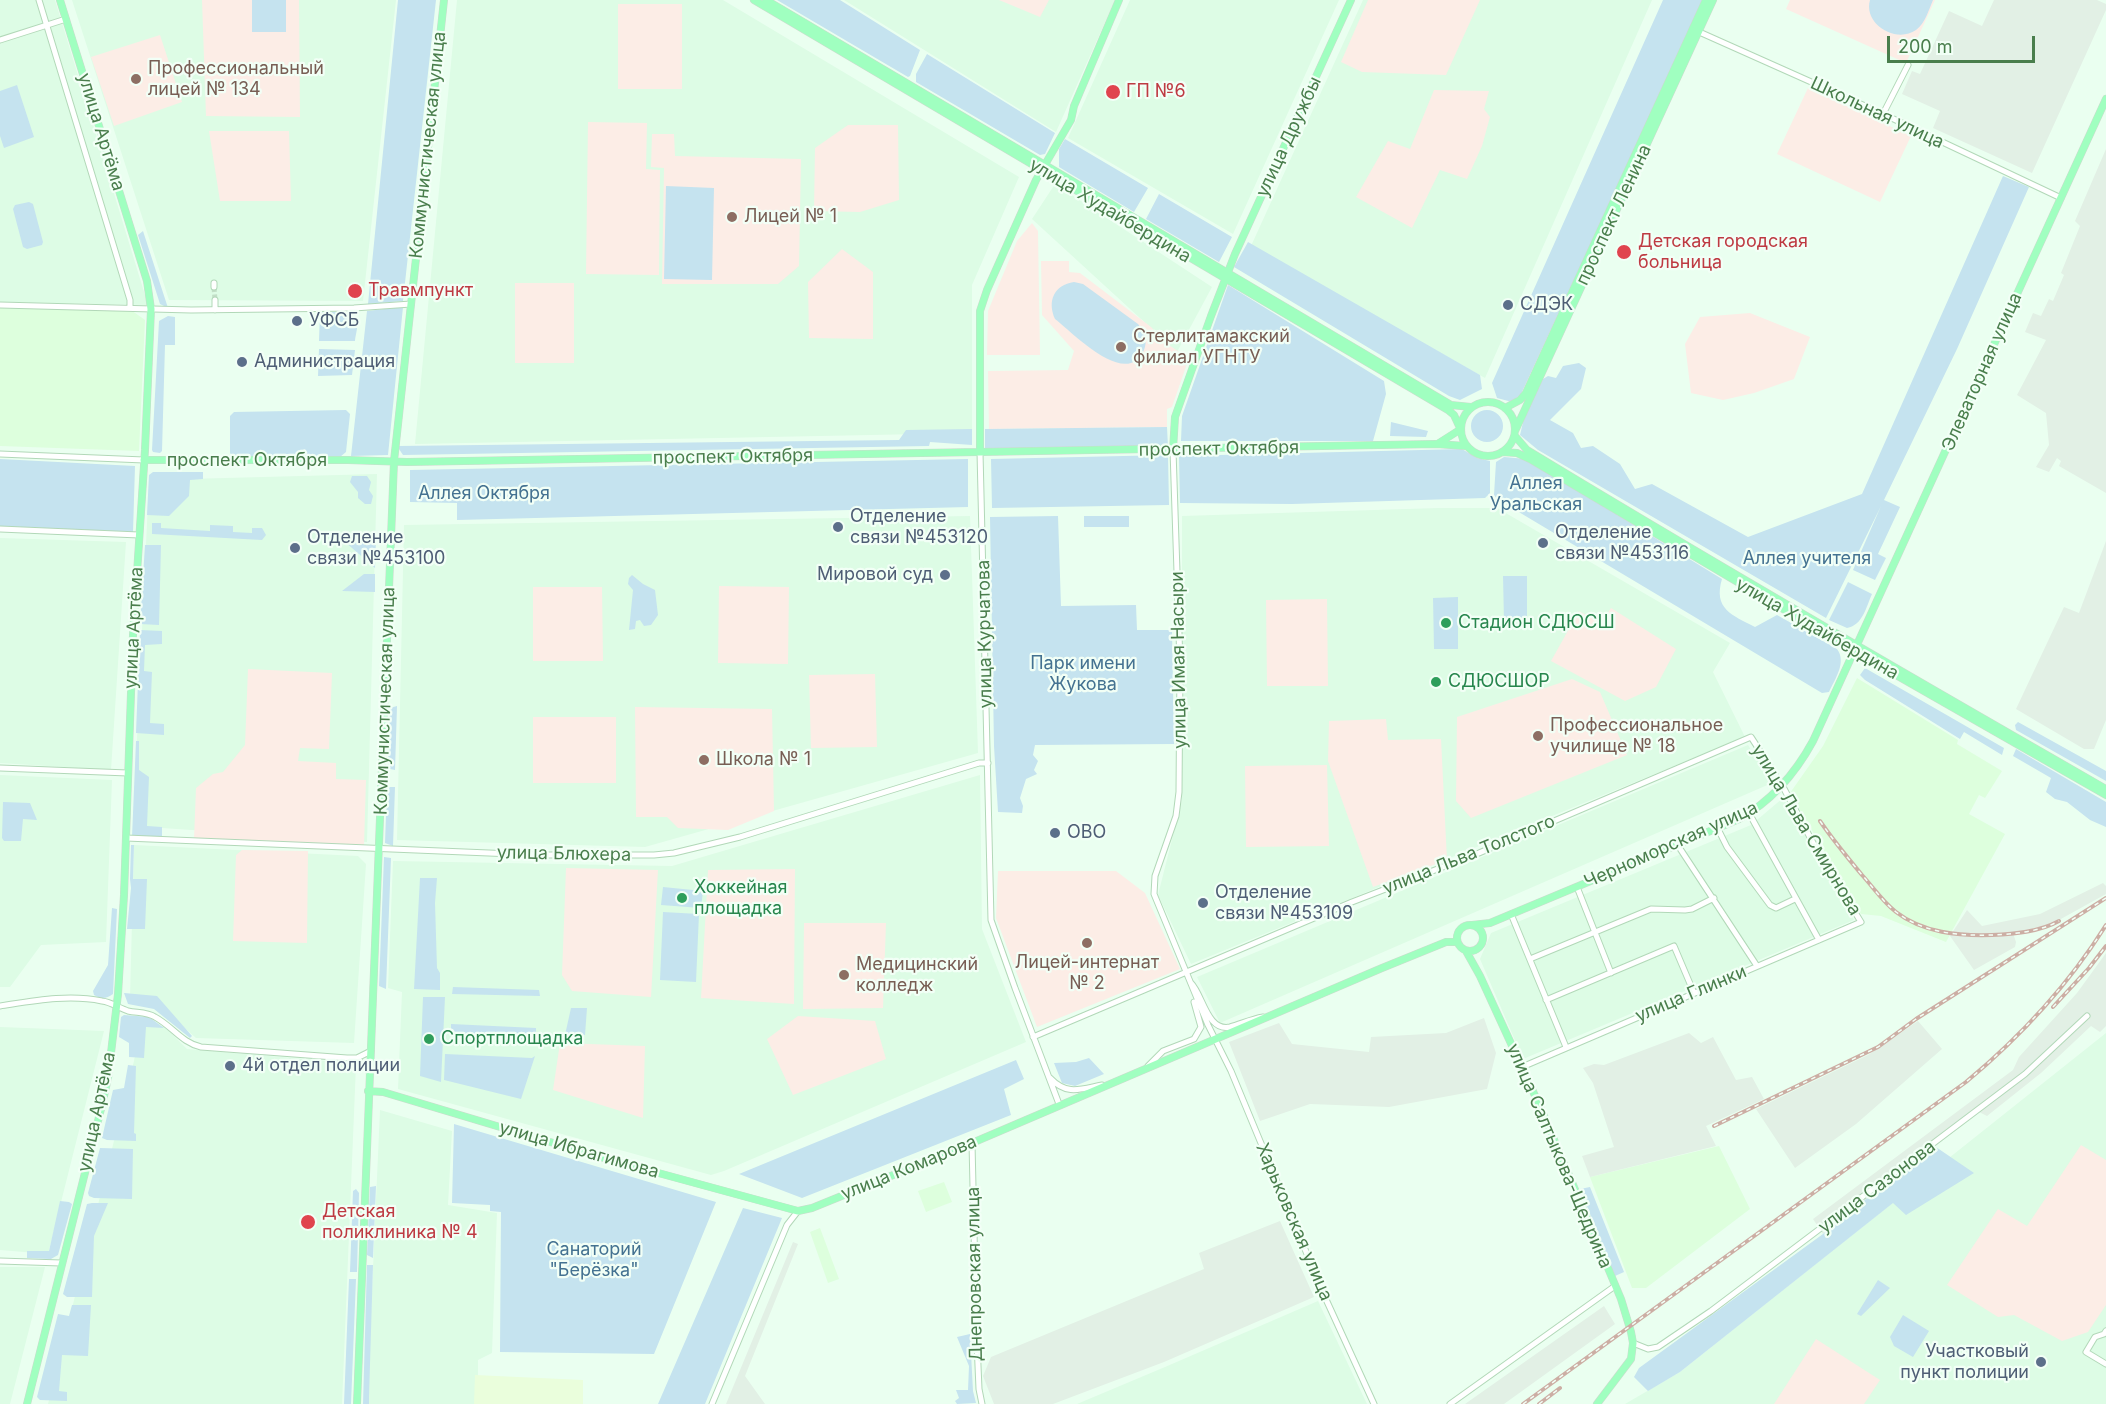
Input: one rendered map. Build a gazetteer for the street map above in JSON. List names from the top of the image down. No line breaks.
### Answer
{"streets":{"main road":["улица Артёма","улица Дружбы","Коммунистическая улица","улица Худайбердина","проспект Ленина","Элеваторная улица","проспект Октября","улица Курчатова","улица Имая Насыри","Черноморская улица","улица Ибрагимова","улица Салтыкова-Щедрина","улица Комарова"],"street":["Школьная улица","улица Льва Смирнова","улица Блюхера","улица Льва Толстого","улица Глинки","улица Сазонова","Харьковская улица","Днепровская улица"]},"crossings":[["Школьная улица","проспект Ленина"],["Школьная улица","Элеваторная улица"],["улица Артёма","проспект Октября"],["улица Артёма","улица Блюхера"],["улица Дружбы","улица Худайбердина"],["улица Дружбы","улица Имая Насыри"],["Коммунистическая улица","проспект Октября"],["Коммунистическая улица","улица Блюхера"],["Коммунистическая улица","улица Ибрагимова"],["улица Худайбердина","проспект Ленина"],["улица Худайбердина","Элеваторная улица"],["улица Худайбердина","проспект Октября"],["улица Худайбердина","улица Курчатова"],["улица Худайбердина","улица Имая Насыри"],["улица Худайбердина","Черноморская улица"],["проспект Ленина","проспект Октября"],["Элеваторная улица","Черноморская улица"],["проспект Октября","улица Курчатова"],["проспект Октября","улица Имая Насыри"],["улица Курчатова","улица Блюхера"],["улица Курчатова","улица Льва Толстого"],["улица Курчатова","улица Комарова"],["улица Имая Насыри","улица Льва Толстого"],["улица Имая Насыри","улица Комарова"],["улица Имая Насыри","Харьковская улица"],["улица Льва Смирнова","Черноморская улица"],["улица Льва Смирнова","улица Льва Толстого"],["улица Льва Смирнова","улица Глинки"],["Черноморская улица","улица Салтыкова-Щедрина"],["улица Глинки","улица Салтыкова-Щедрина"],["улица Ибрагимова","улица Комарова"],["улица Салтыкова-Щедрина","улица Сазонова"],["улица Комарова","Харьковская улица"],["улица Комарова","Днепровская улица"]],"parks":["Аллея Уральская","Аллея Октября","Аллея учителя","Парк имени Жукова","Санаторий \"Берёзка\""],"places":["Профессиональный лицей № 134","ГП №6","Лицей № 1","Детская городская больница","Травмпункт","СДЭК","УФСБ","Стерлитамакский филиал УГНТУ","Администрация","Отделение связи №453120","Отделение связи №453116","Отделение связи №453100","Мировой суд","Стадион СДЮСШ","СДЮСШОР","Профессиональное училище № 18","Школа № 1","ОВО","Хоккейная площадка","Отделение связи №453109","Лицей-интернат № 2","Медицинский колледж","Спортплощадка","4й отдел полиции","Детская поликлиника № 4","Участковый пункт полиции"],"scale_bar":"200 m"}
